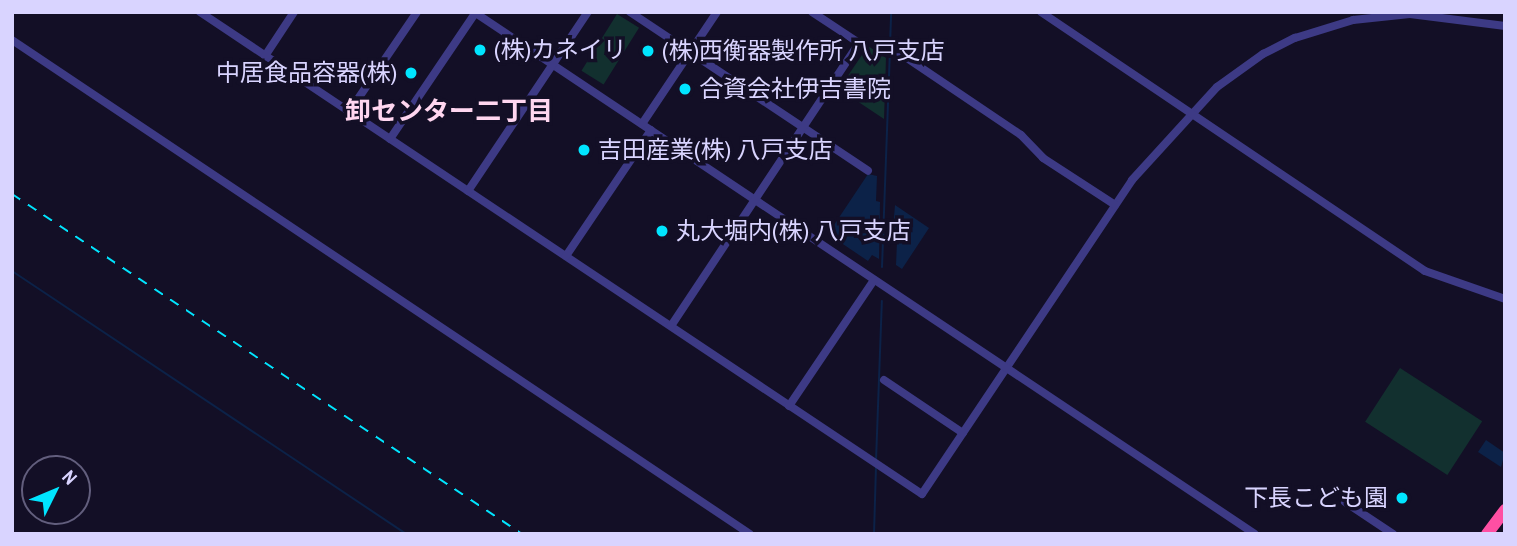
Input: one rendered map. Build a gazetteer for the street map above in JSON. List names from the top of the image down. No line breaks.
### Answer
{"districts":["卸センター二丁目"],"places":["(株)カネイリ","(株)西衡器製作所 八戸支店","中居食品容器(株)","合資会社伊吉書院","吉田産業(株) 八戸支店","丸大堀内(株) 八戸支店","下長こども園"],"north":"top right"}
